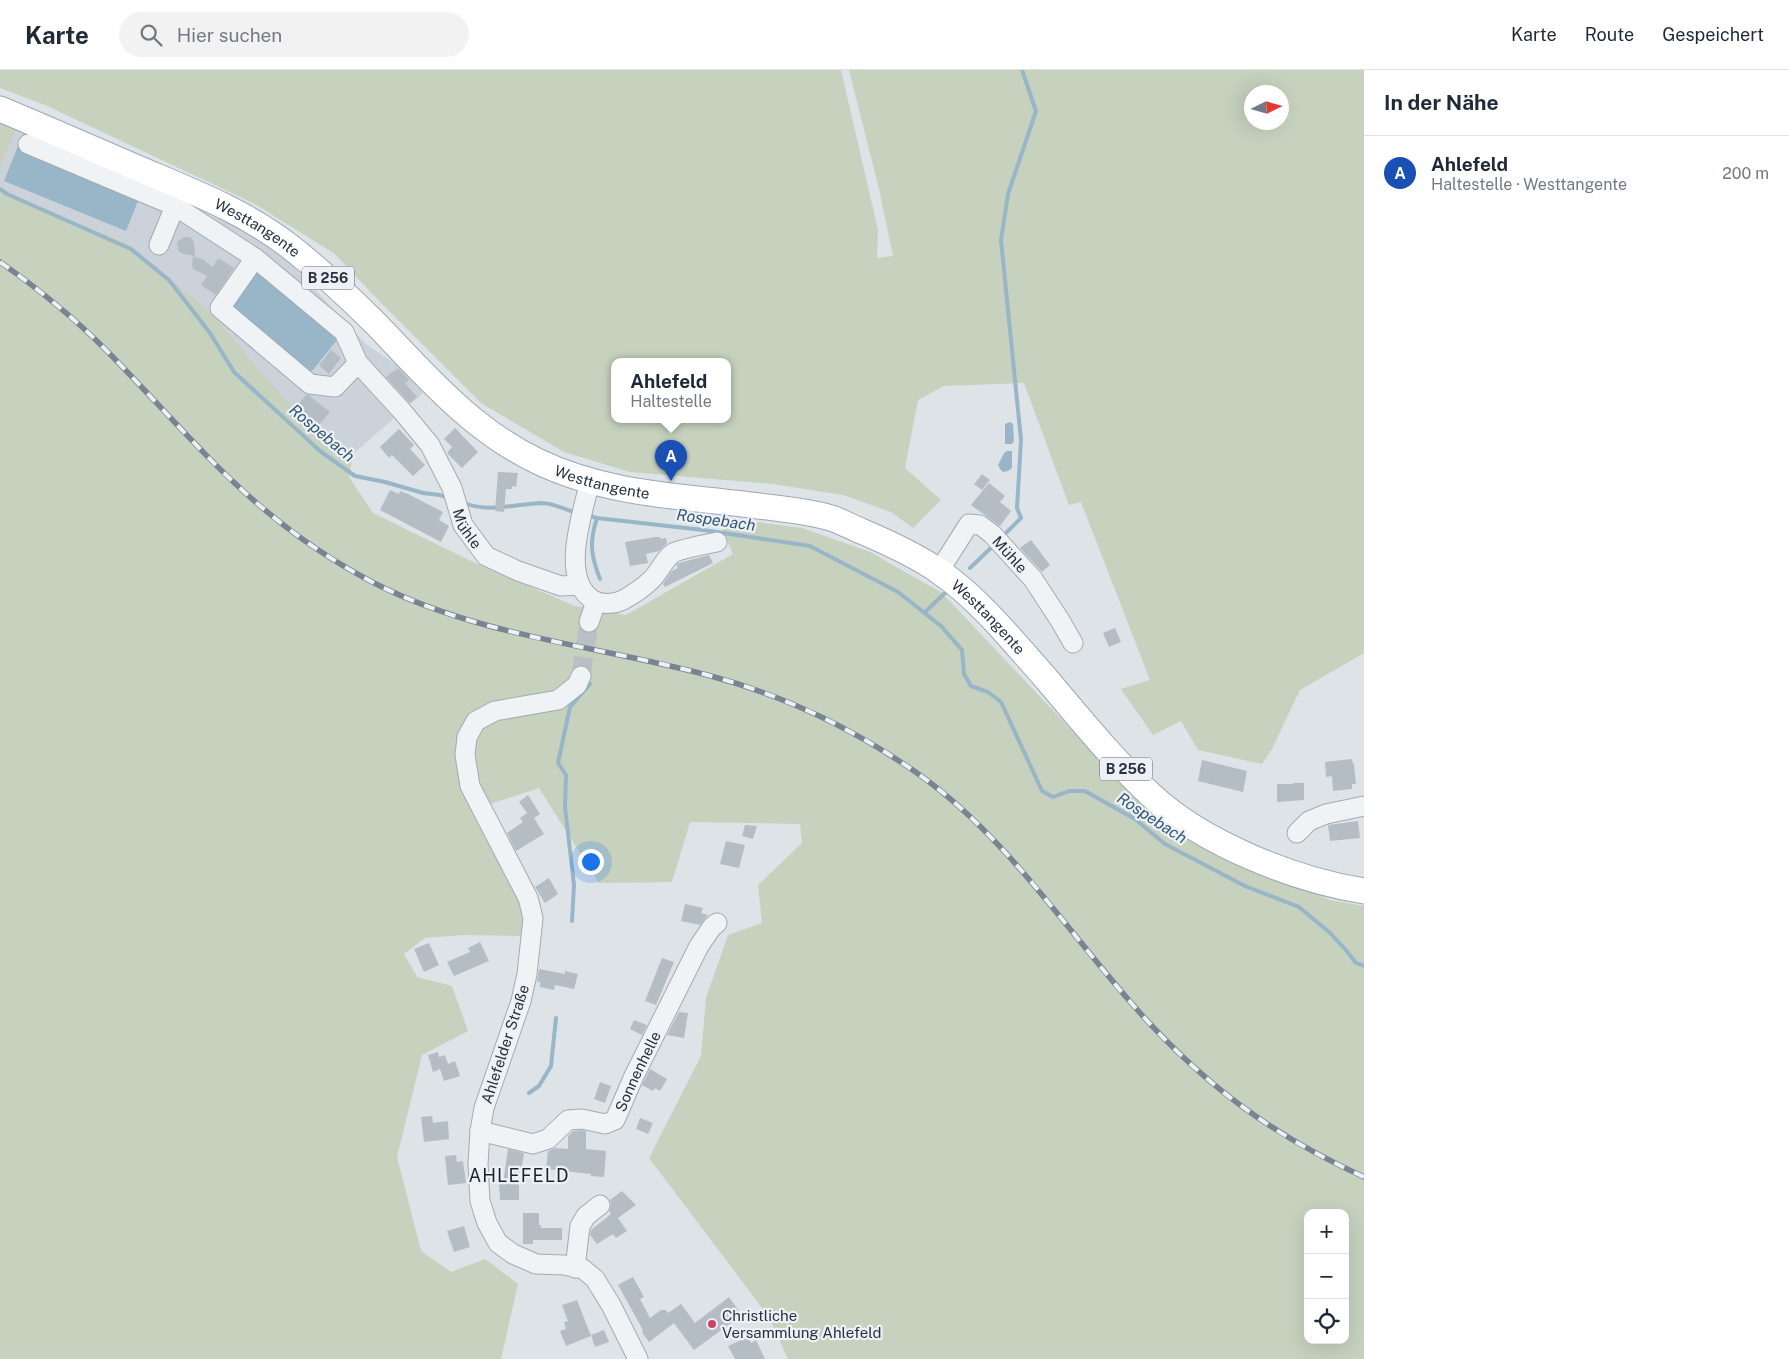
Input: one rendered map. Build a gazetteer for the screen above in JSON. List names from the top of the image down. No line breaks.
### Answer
{"streets":{"main road":["Westtangente","B 256"],"street":["Mühle","Ahlefelder Straße","Sonnenhelle"]},"crossings":[["Westtangente","Mühle"],["Ahlefelder Straße","Sonnenhelle"]],"districts":["AHLEFELD"],"water":["Rospebach"],"places":["Christliche Versammlung Ahlefeld"],"north":"right","page":{"header":"Karte","search":"Hier suchen","nav":["Karte","Route","Gespeichert"],"heading":"In der Nähe","list":[{"mark":"A","name":"Ahlefeld","note":"Haltestelle · Westtangente","value":"200 m"}],"popup":["Ahlefeld","Haltestelle"],"pins":"A","map_buttons":["+","−"]}}
